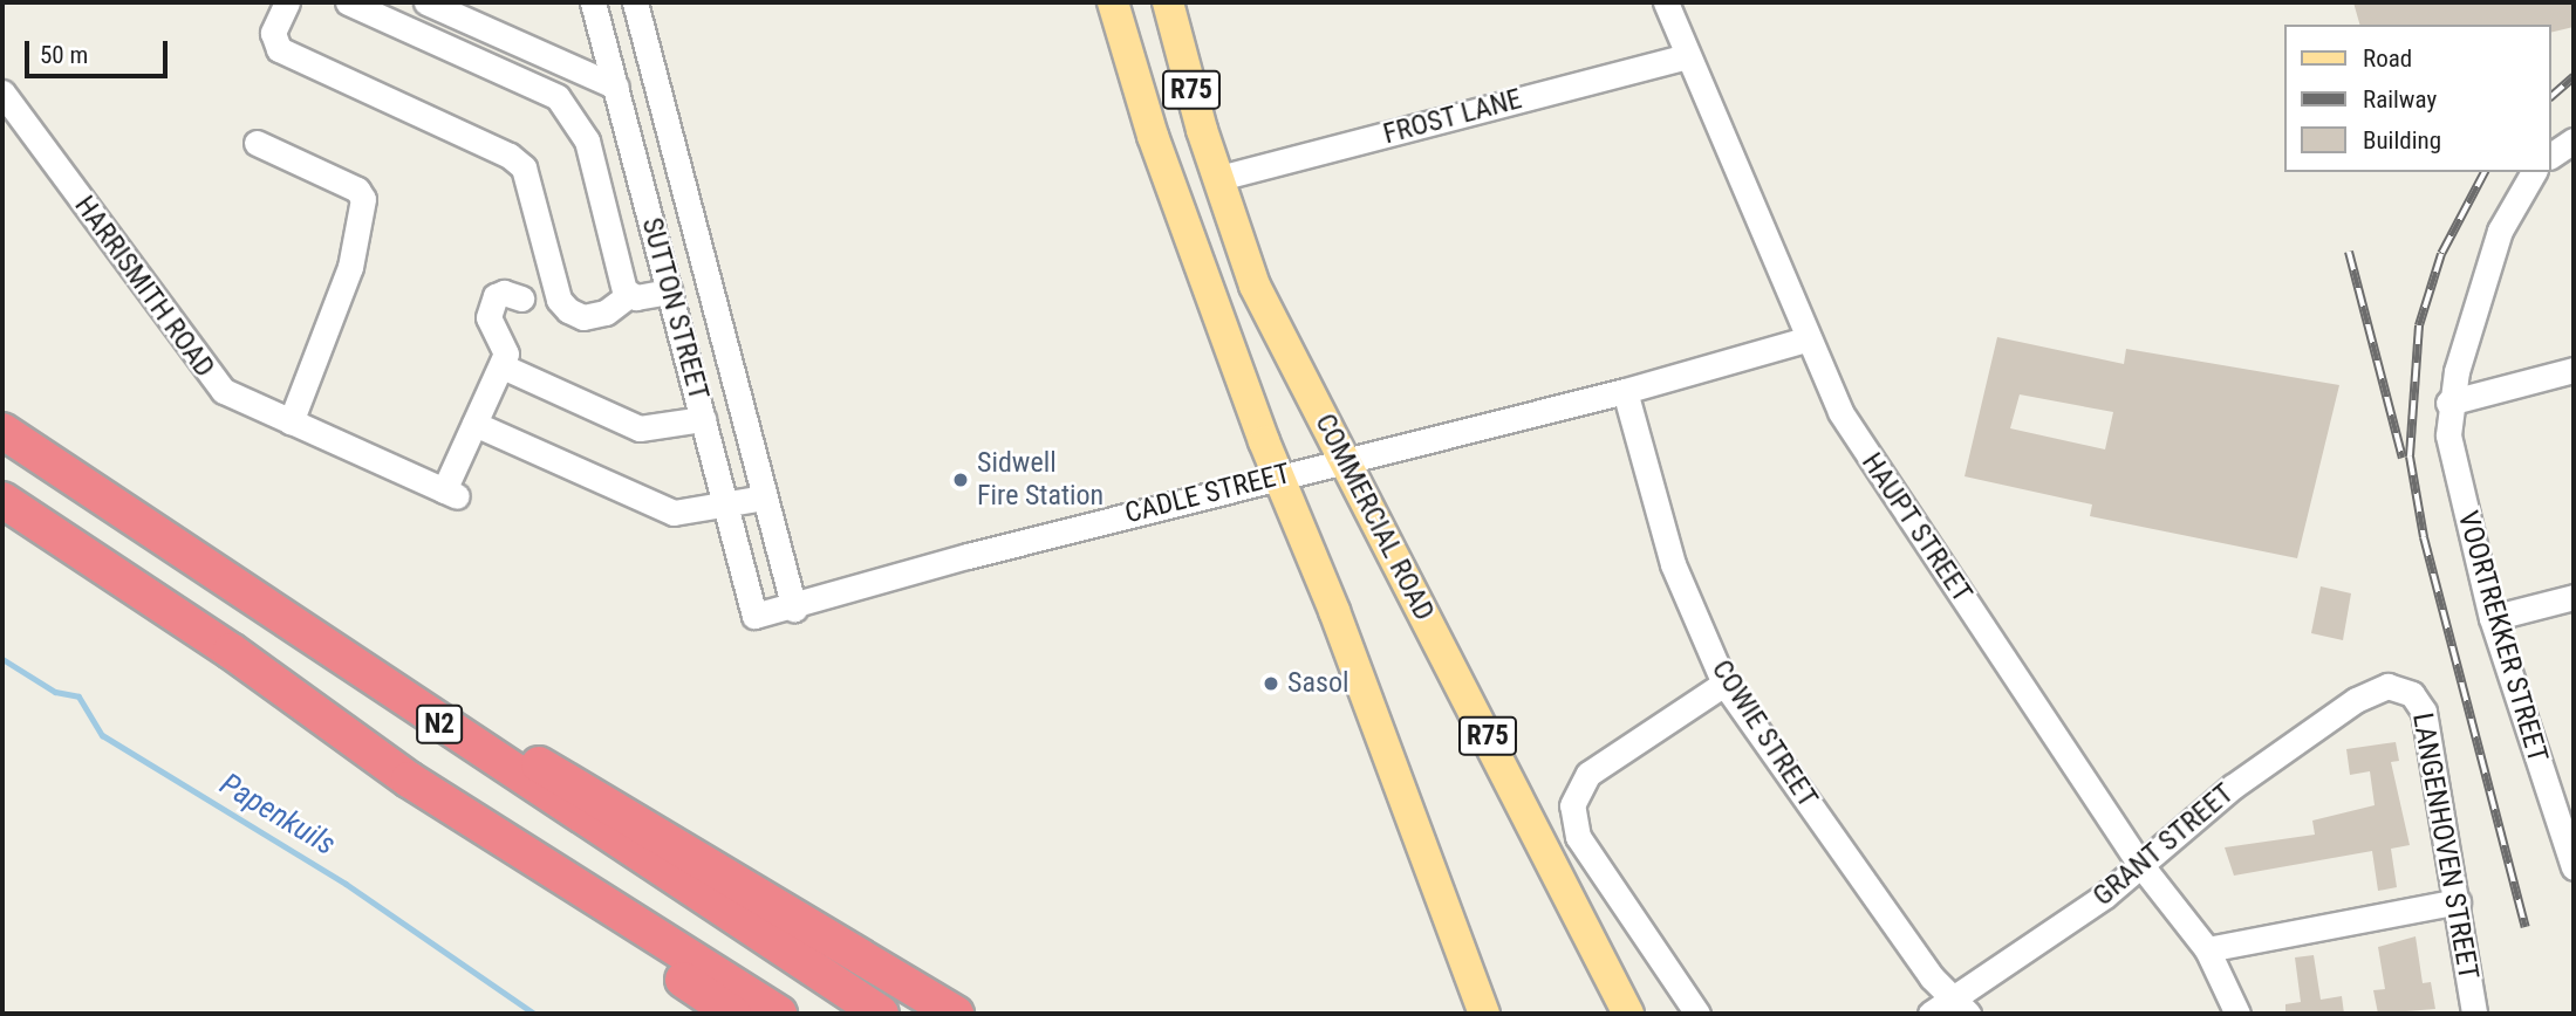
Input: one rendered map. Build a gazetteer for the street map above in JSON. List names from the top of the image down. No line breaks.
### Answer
{"streets":{"highway":["N2"],"main road":["R75","COMMERCIAL ROAD"],"street":["FROST LANE","HARRISMITH ROAD","SUTTON STREET","CADLE STREET","HAUPT STREET","VOORTREKKER STREET","COWIE STREET","GRANT STREET","LANGENHOVEN STREET"]},"crossings":[["R75","CADLE STREET"],["FROST LANE","COMMERCIAL ROAD"],["FROST LANE","HAUPT STREET"],["SUTTON STREET","CADLE STREET"],["CADLE STREET","COMMERCIAL ROAD"],["CADLE STREET","HAUPT STREET"],["CADLE STREET","COWIE STREET"],["HAUPT STREET","GRANT STREET"],["COWIE STREET","GRANT STREET"],["GRANT STREET","LANGENHOVEN STREET"]],"water":["Papenkuils"],"places":["Sidwell Fire Station","Sasol"],"legend":["Road","Railway","Building"],"scale_bar":"50 m"}
